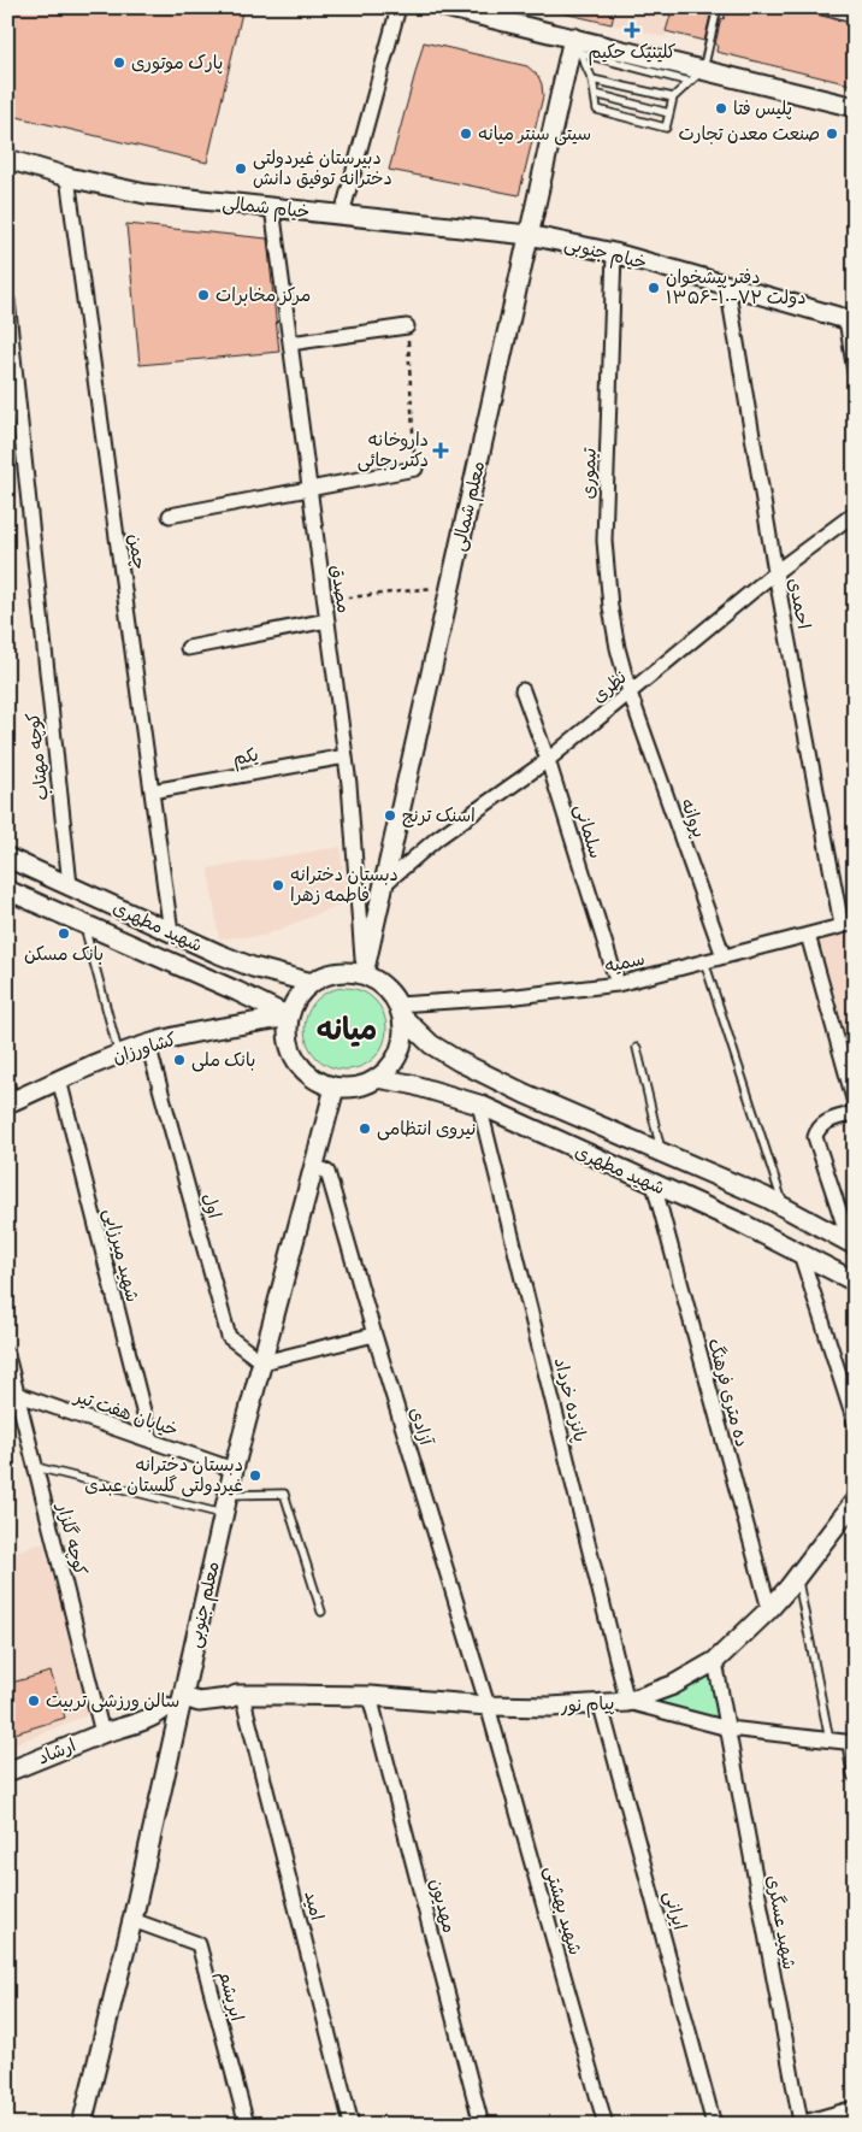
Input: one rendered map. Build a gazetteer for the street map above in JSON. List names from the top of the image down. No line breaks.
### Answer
{"streets":{"main road":["خیام شمالی","خیام جنوبی","معلم شمالی","شهید مطهری","کشاورزان","معلم جنوبی","پیام نور","ارشاد"],"street":["تیموری","چمن","مصدق","احمدی","نظری","کوچه مهتاب","یکم","پروانه","سلمانی","سمیه","اول","شهید میرزایی","ده متری فرهنگ","پانزده خرداد","خیابان هفت تیر","آزادی","کوچه گلزار","امید","مهدیون","شهید بهشتی","ایرانی","شهید عسگری","ابریشم"]},"crossings":[["خیام شمالی","خیام جنوبی"],["خیام شمالی","معلم شمالی"],["خیام شمالی","چمن"],["خیام شمالی","مصدق"],["خیام جنوبی","تیموری"],["خیام جنوبی","معلم شمالی"],["خیام جنوبی","احمدی"],["تیموری","نظری"],["تیموری","پروانه"],["معلم شمالی","مصدق"],["معلم شمالی","نظری"],["معلم شمالی","شهید مطهری"],["معلم شمالی","سمیه"],["معلم شمالی","کشاورزان"],["معلم شمالی","معلم جنوبی"],["چمن","یکم"],["چمن","شهید مطهری"],["مصدق","یکم"],["مصدق","شهید مطهری"],["مصدق","سمیه"],["مصدق","کشاورزان"],["مصدق","معلم جنوبی"],["احمدی","نظری"],["احمدی","سمیه"],["نظری","پروانه"],["نظری","سلمانی"],["کوچه مهتاب","شهید مطهری"],["پروانه","سمیه"],["سلمانی","سمیه"],["شهید مطهری","سمیه"],["شهید مطهری","کشاورزان"],["شهید مطهری","ده متری فرهنگ"],["شهید مطهری","پانزده خرداد"],["شهید مطهری","معلم جنوبی"],["سمیه","کشاورزان"],["سمیه","معلم جنوبی"],["کشاورزان","اول"],["کشاورزان","شهید میرزایی"],["کشاورزان","معلم جنوبی"],["اول","معلم جنوبی"],["شهید میرزایی","خیابان هفت تیر"],["ده متری فرهنگ","پیام نور"],["پانزده خرداد","پیام نور"],["خیابان هفت تیر","کوچه گلزار"],["خیابان هفت تیر","معلم جنوبی"],["آزادی","معلم جنوبی"],["آزادی","پیام نور"],["آزادی","شهید بهشتی"],["کوچه گلزار","ارشاد"],["معلم جنوبی","پیام نور"],["معلم جنوبی","ارشاد"],["معلم جنوبی","ابریشم"],["پیام نور","ارشاد"],["پیام نور","امید"],["پیام نور","مهدیون"],["پیام نور","شهید بهشتی"],["پیام نور","ایرانی"],["پیام نور","شهید عسگری"]],"districts":["میانه"],"places":{"health":["کلینیک حکیم","داروخانه دکتر رجائی"],"other":["پارک موتوری","پلیس فتا","سیتی سنتر میانه","صنعت معدن تجارت","دبیرستان غیردولتی دخترانه توفیق دانش","دفتر پیشخوان دولت ۷۲-۱۰-۱۳۵۶","مرکز مخابرات","اسنک ترنج","دبستان دخترانه فاطمه زهرا","بانک مسکن","بانک ملی","نیروی انتظامی","دبستان دخترانه غیردولتی گلستان عبدی","سالن ورزشی تربیت"]}}
